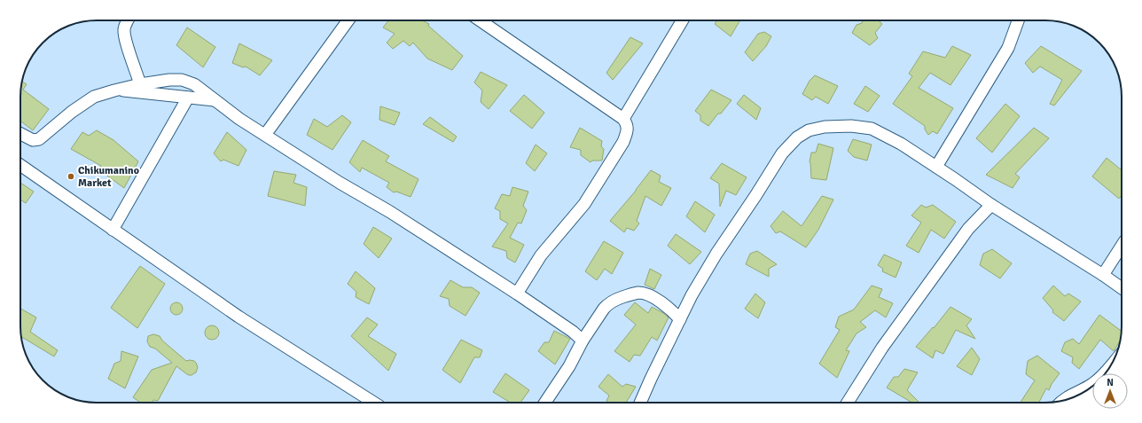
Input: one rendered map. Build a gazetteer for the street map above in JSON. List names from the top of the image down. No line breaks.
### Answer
{"places":["Chikumanino Market"],"north":"top"}
